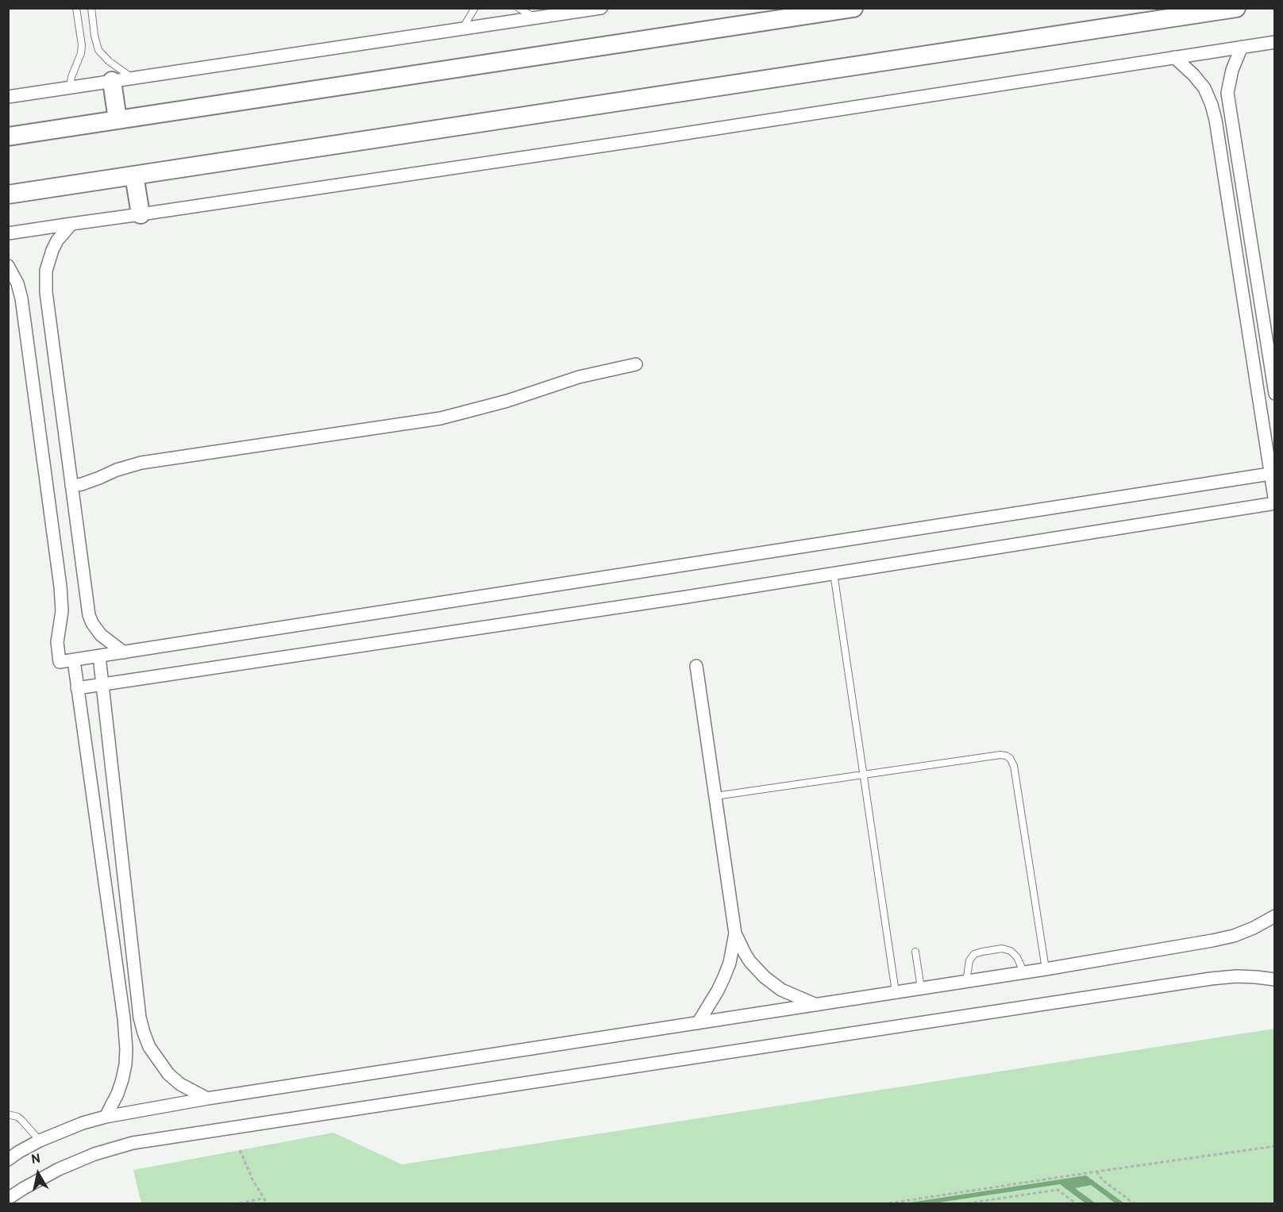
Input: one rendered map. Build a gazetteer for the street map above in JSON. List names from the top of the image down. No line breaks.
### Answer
{"north":"top"}
